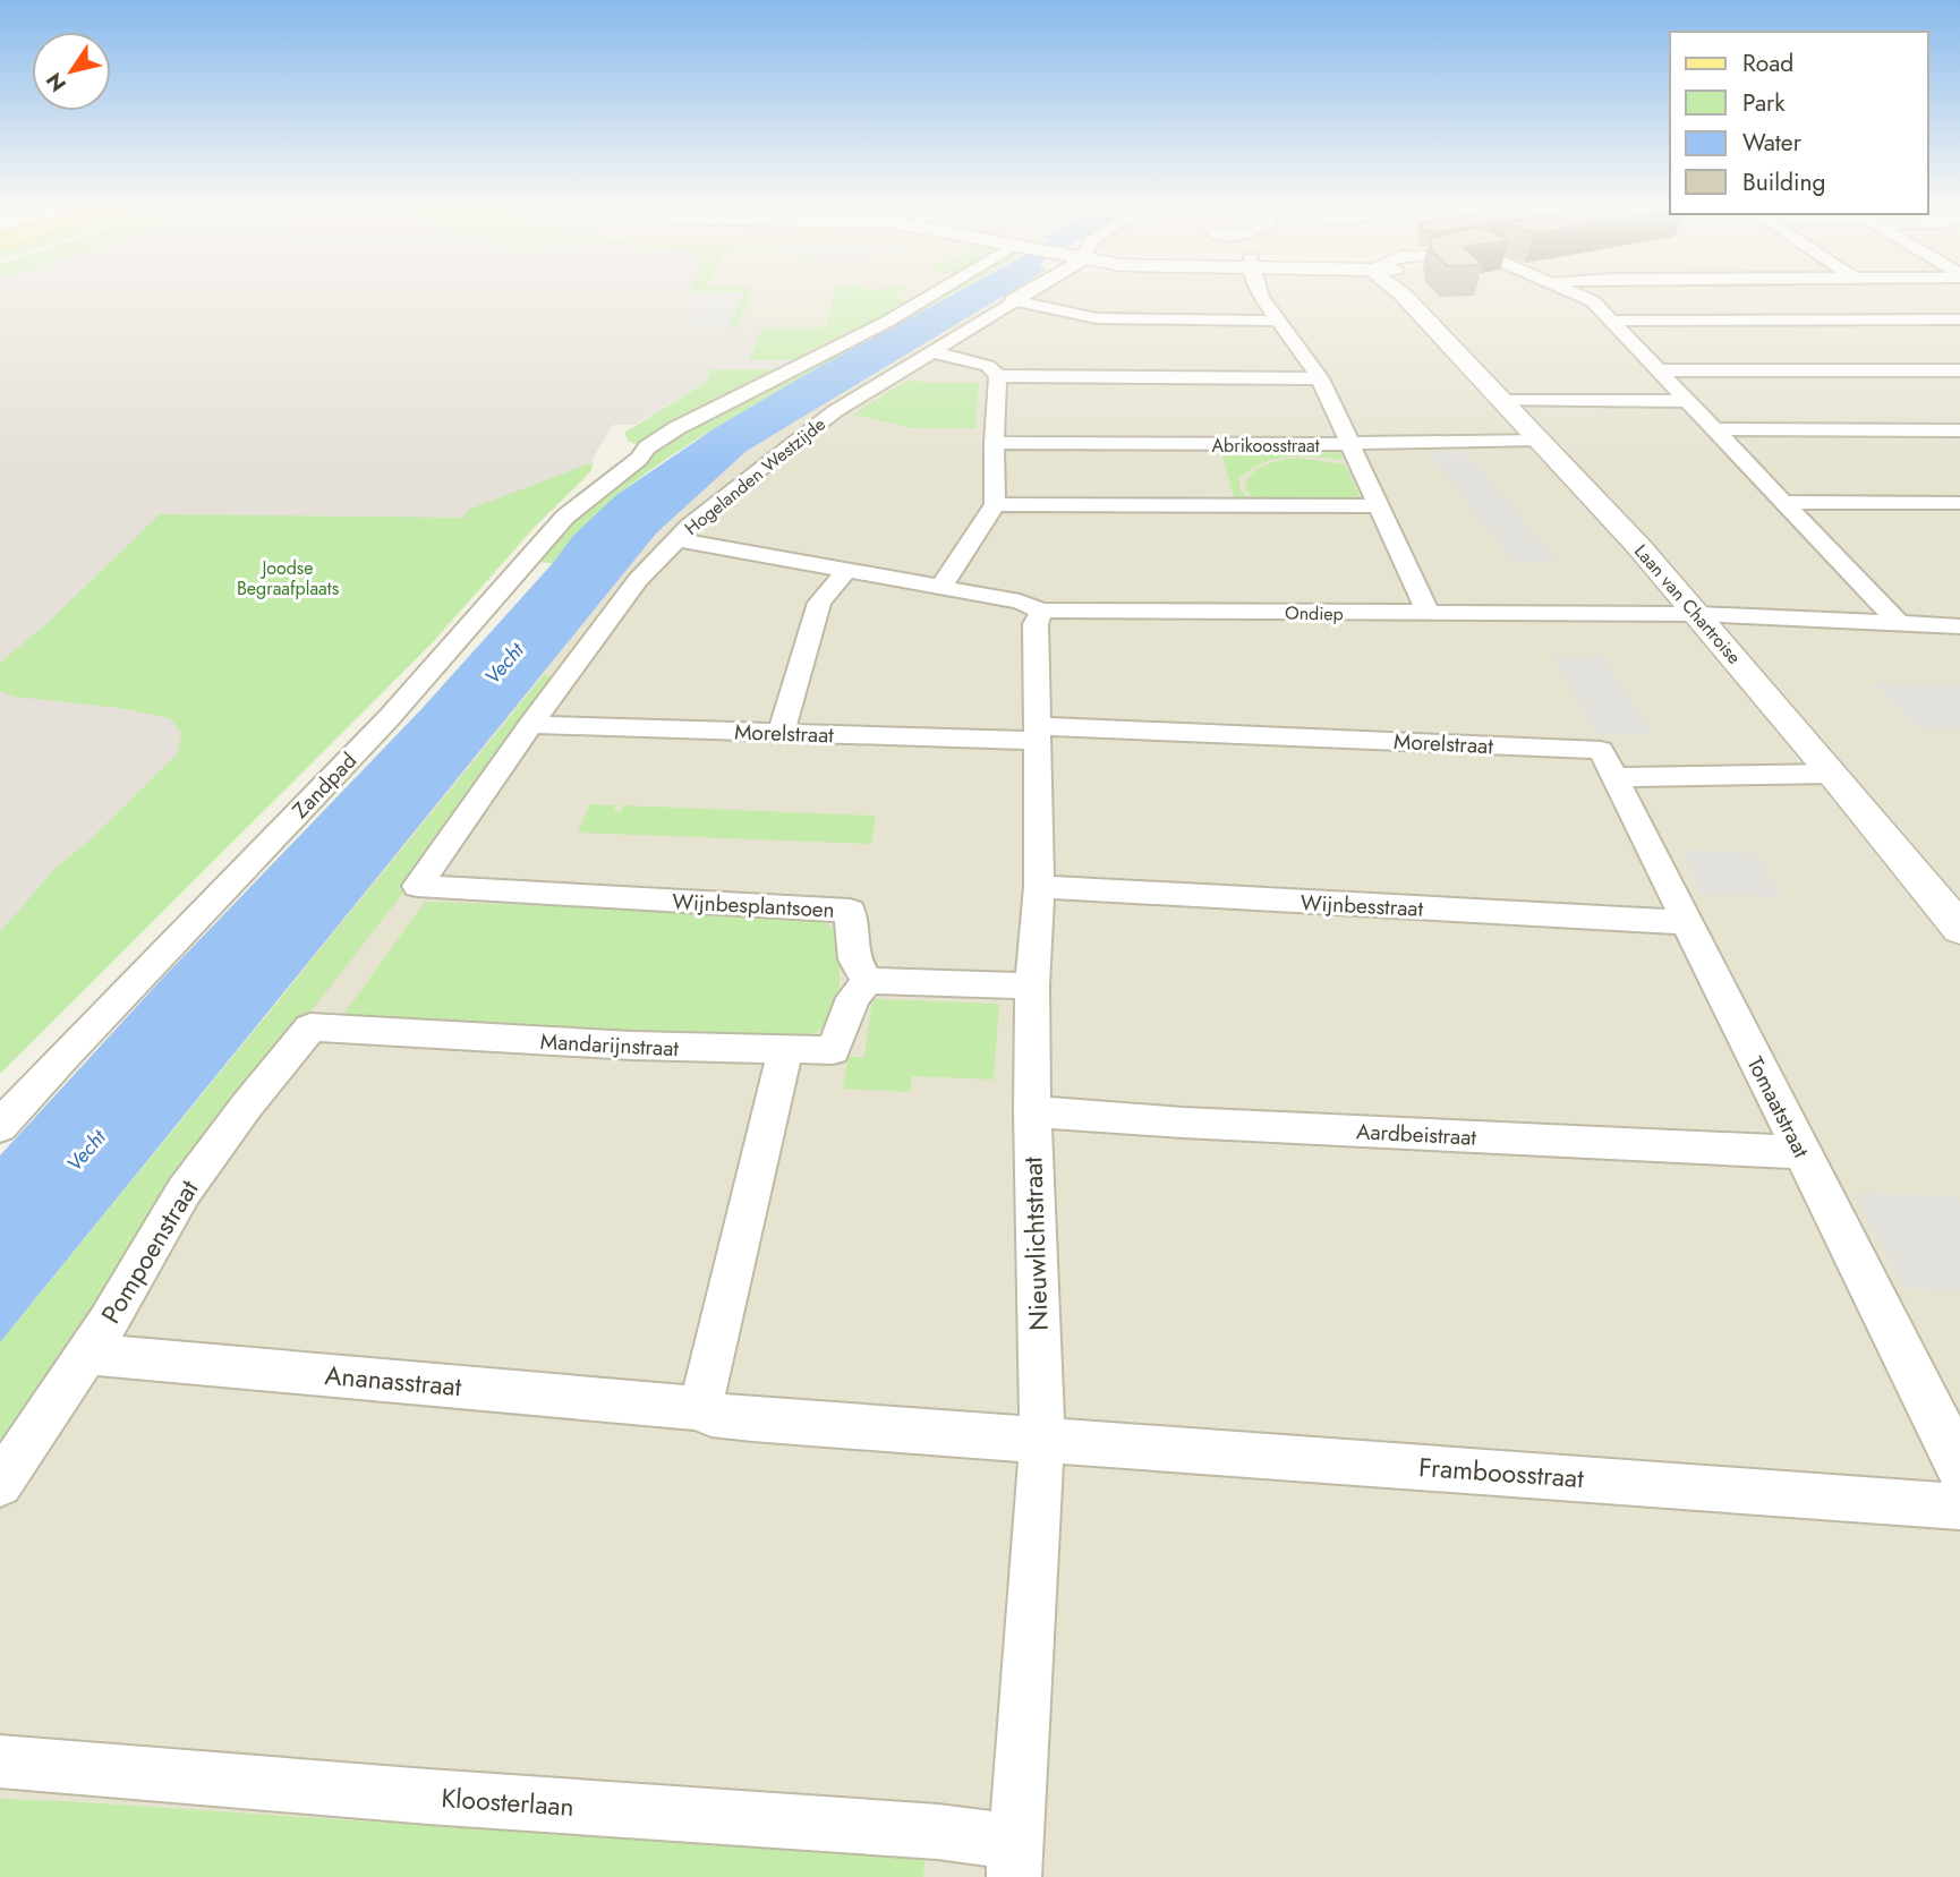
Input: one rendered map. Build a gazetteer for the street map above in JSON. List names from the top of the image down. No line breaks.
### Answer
{"streets":{"street":["Abrikoosstraat","Hogelanden Westzijde","Laan van Chartroise","Ondiep","Morelstraat","Zandpad","Wijnbesplantsoen","Wijnbesstraat","Mandarijnstraat","Tomaatstraat","Aardbeistraat","Nieuwlichtstraat","Pompoenstraat","Ananasstraat","Framboosstraat","Kloosterlaan"]},"crossings":[["Abrikoosstraat","Laan van Chartroise"],["Hogelanden Westzijde","Ondiep"],["Hogelanden Westzijde","Morelstraat"],["Hogelanden Westzijde","Wijnbesplantsoen"],["Laan van Chartroise","Ondiep"],["Ondiep","Nieuwlichtstraat"],["Morelstraat","Tomaatstraat"],["Morelstraat","Nieuwlichtstraat"],["Wijnbesplantsoen","Mandarijnstraat"],["Wijnbesstraat","Tomaatstraat"],["Wijnbesstraat","Nieuwlichtstraat"],["Mandarijnstraat","Pompoenstraat"],["Tomaatstraat","Aardbeistraat"],["Aardbeistraat","Nieuwlichtstraat"],["Nieuwlichtstraat","Ananasstraat"],["Nieuwlichtstraat","Framboosstraat"],["Nieuwlichtstraat","Kloosterlaan"],["Pompoenstraat","Ananasstraat"],["Ananasstraat","Framboosstraat"]],"water":["Vecht"],"parks":["Joodse Begraafplaats"],"legend":["Road","Park","Water","Building"],"north":"bottom left"}
